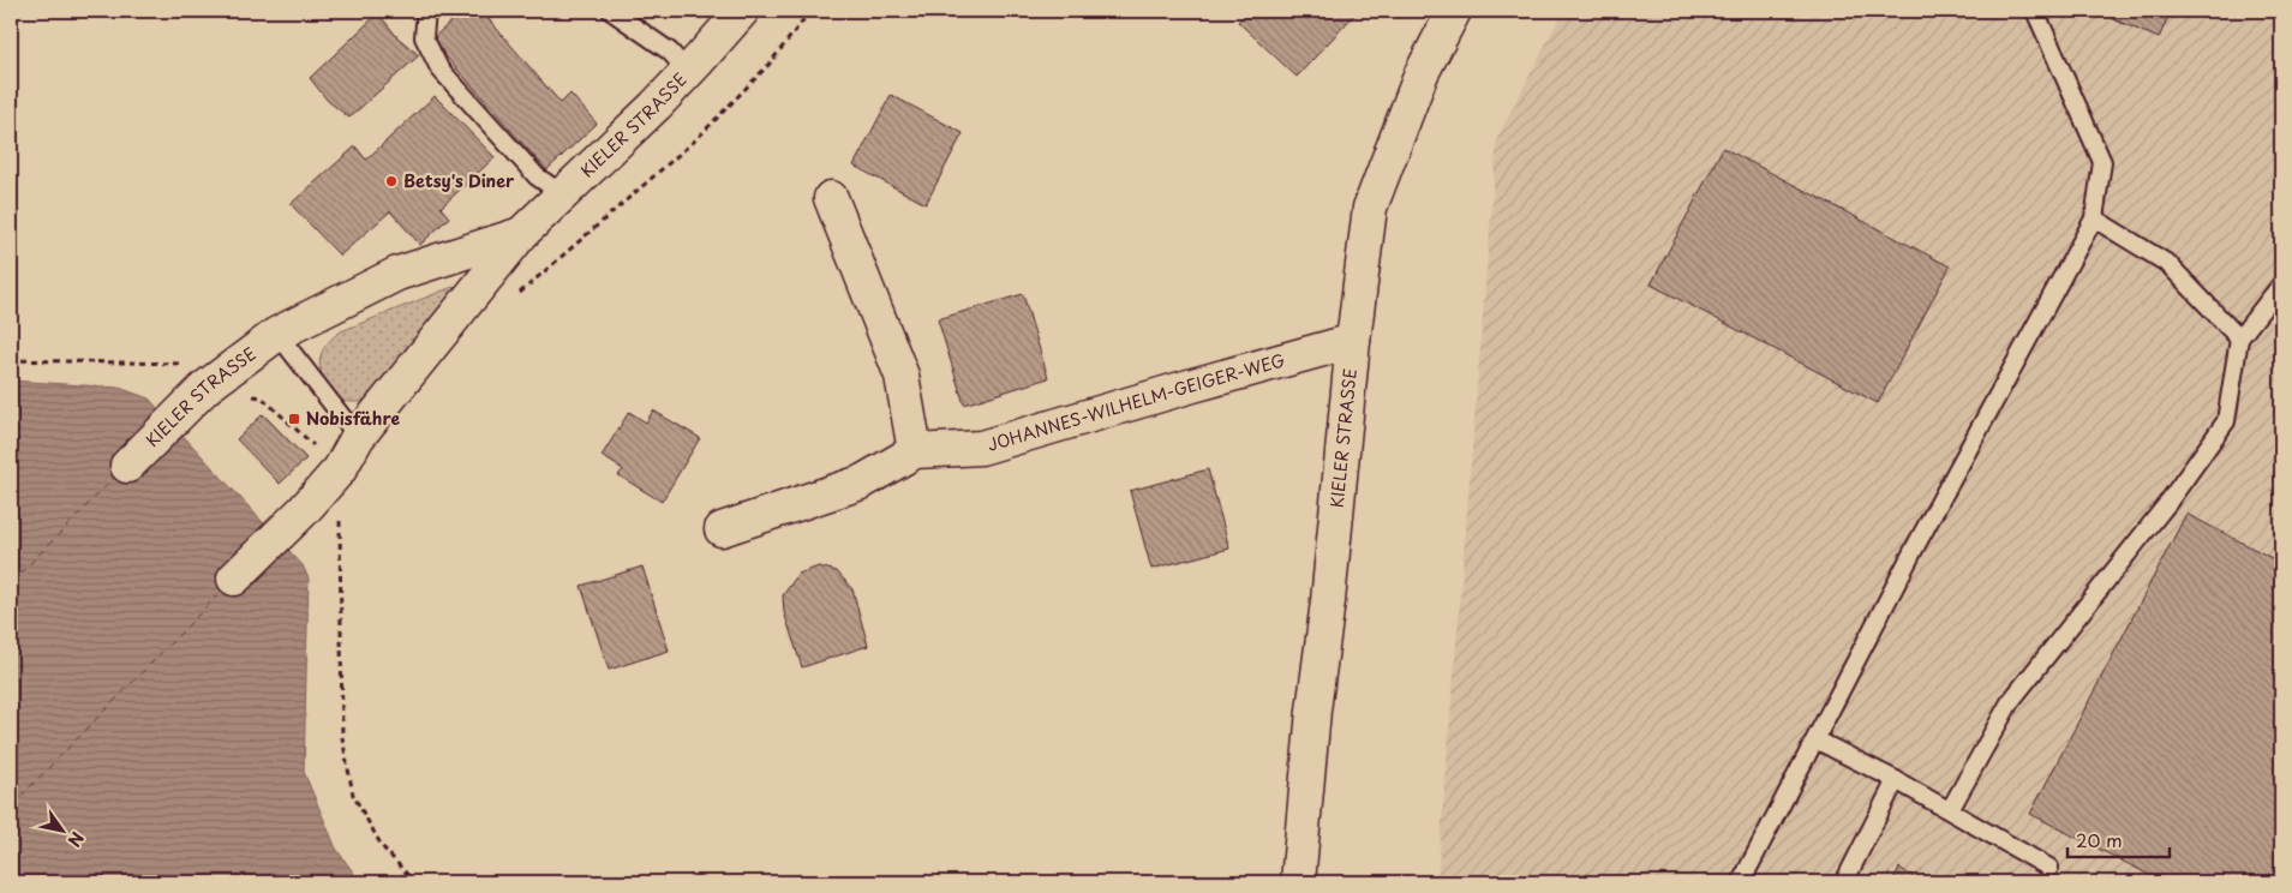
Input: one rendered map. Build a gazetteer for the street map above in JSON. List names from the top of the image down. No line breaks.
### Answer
{"streets":{"street":["KIELER STRASSE","JOHANNES-WILHELM-GEIGER-WEG"]},"crossings":[["KIELER STRASSE","JOHANNES-WILHELM-GEIGER-WEG"]],"places":{"other":["Betsy's Diner"],"transit":["Nobisfähre"]},"scale_bar":"20 m","north":"bottom right"}
